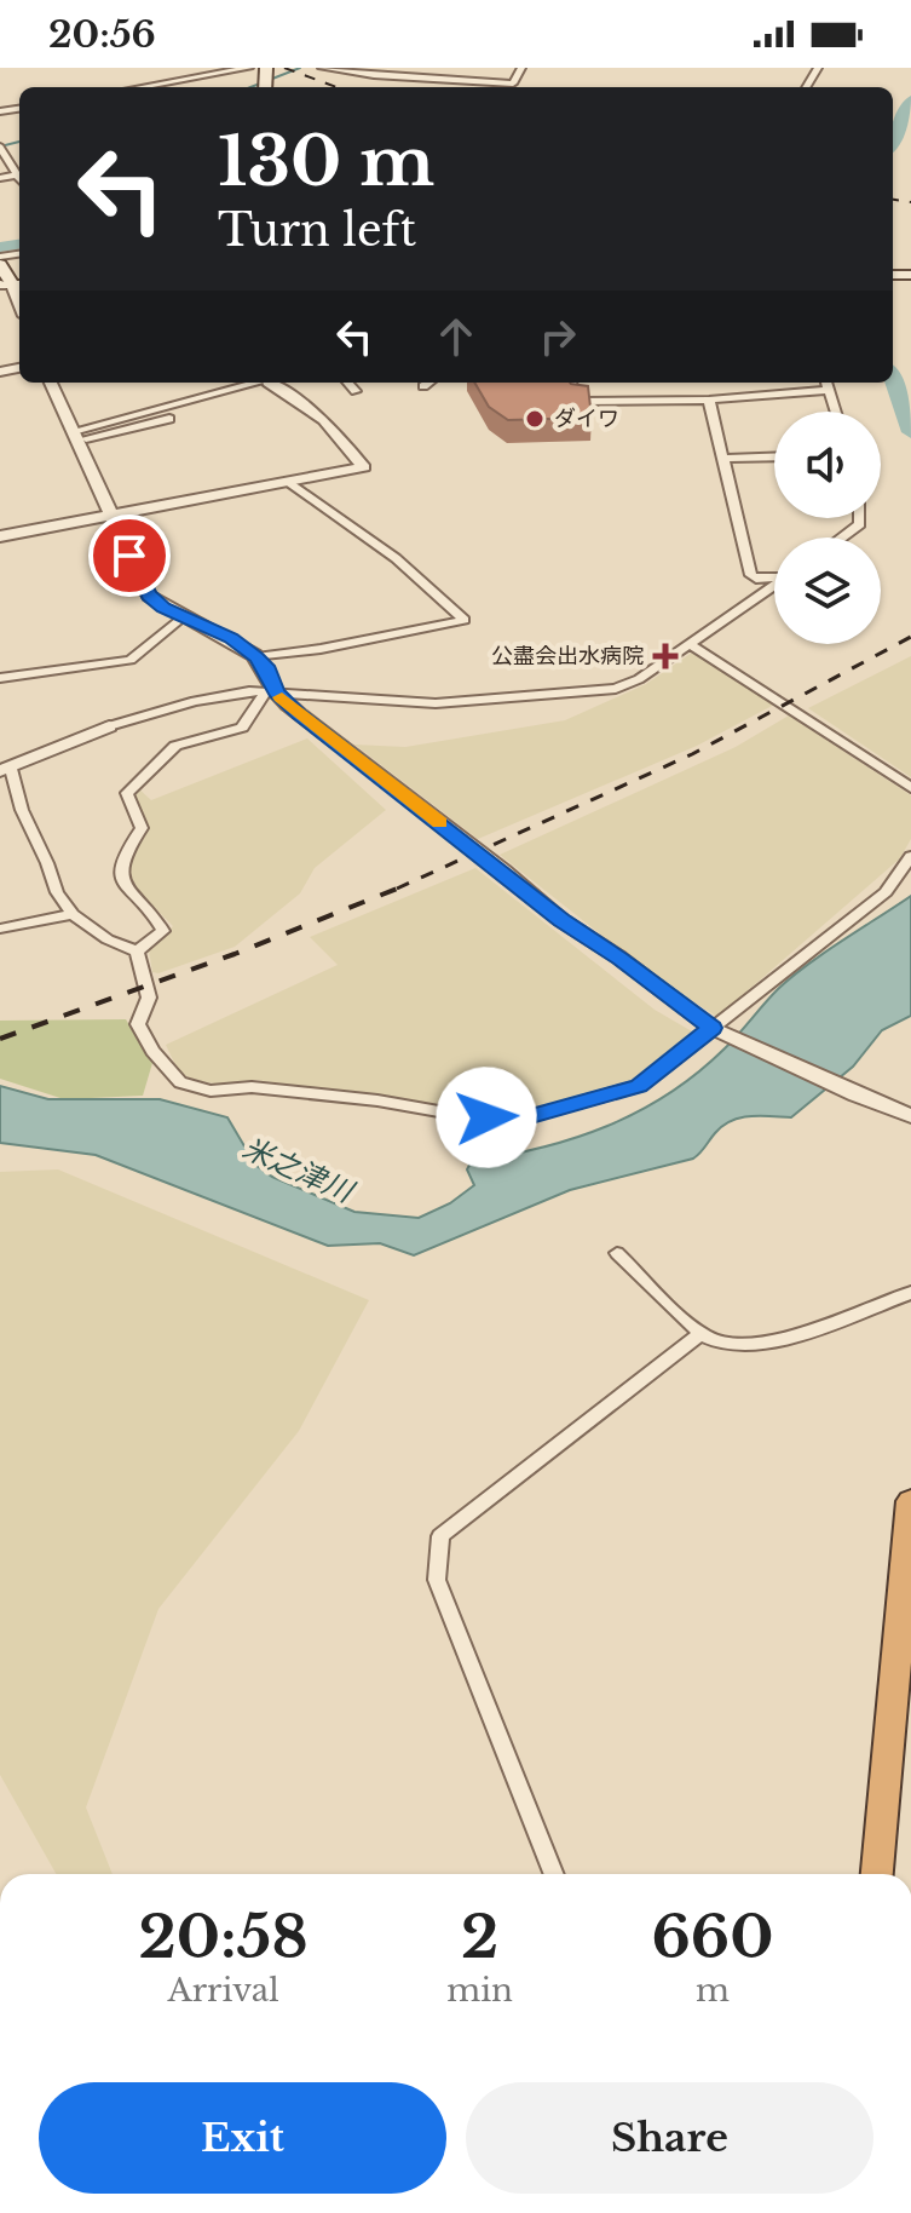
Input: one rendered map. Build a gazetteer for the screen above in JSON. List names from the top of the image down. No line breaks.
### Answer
{"water":["米之津川"],"places":{"other":["ダイワ"],"health":["公盡会出水病院"]},"page":{"status":"20:56","turn":["130 m","Turn left"],"eta":["20:58","Arrival","2","min","660","m"],"buttons":["Exit","Share"]}}
